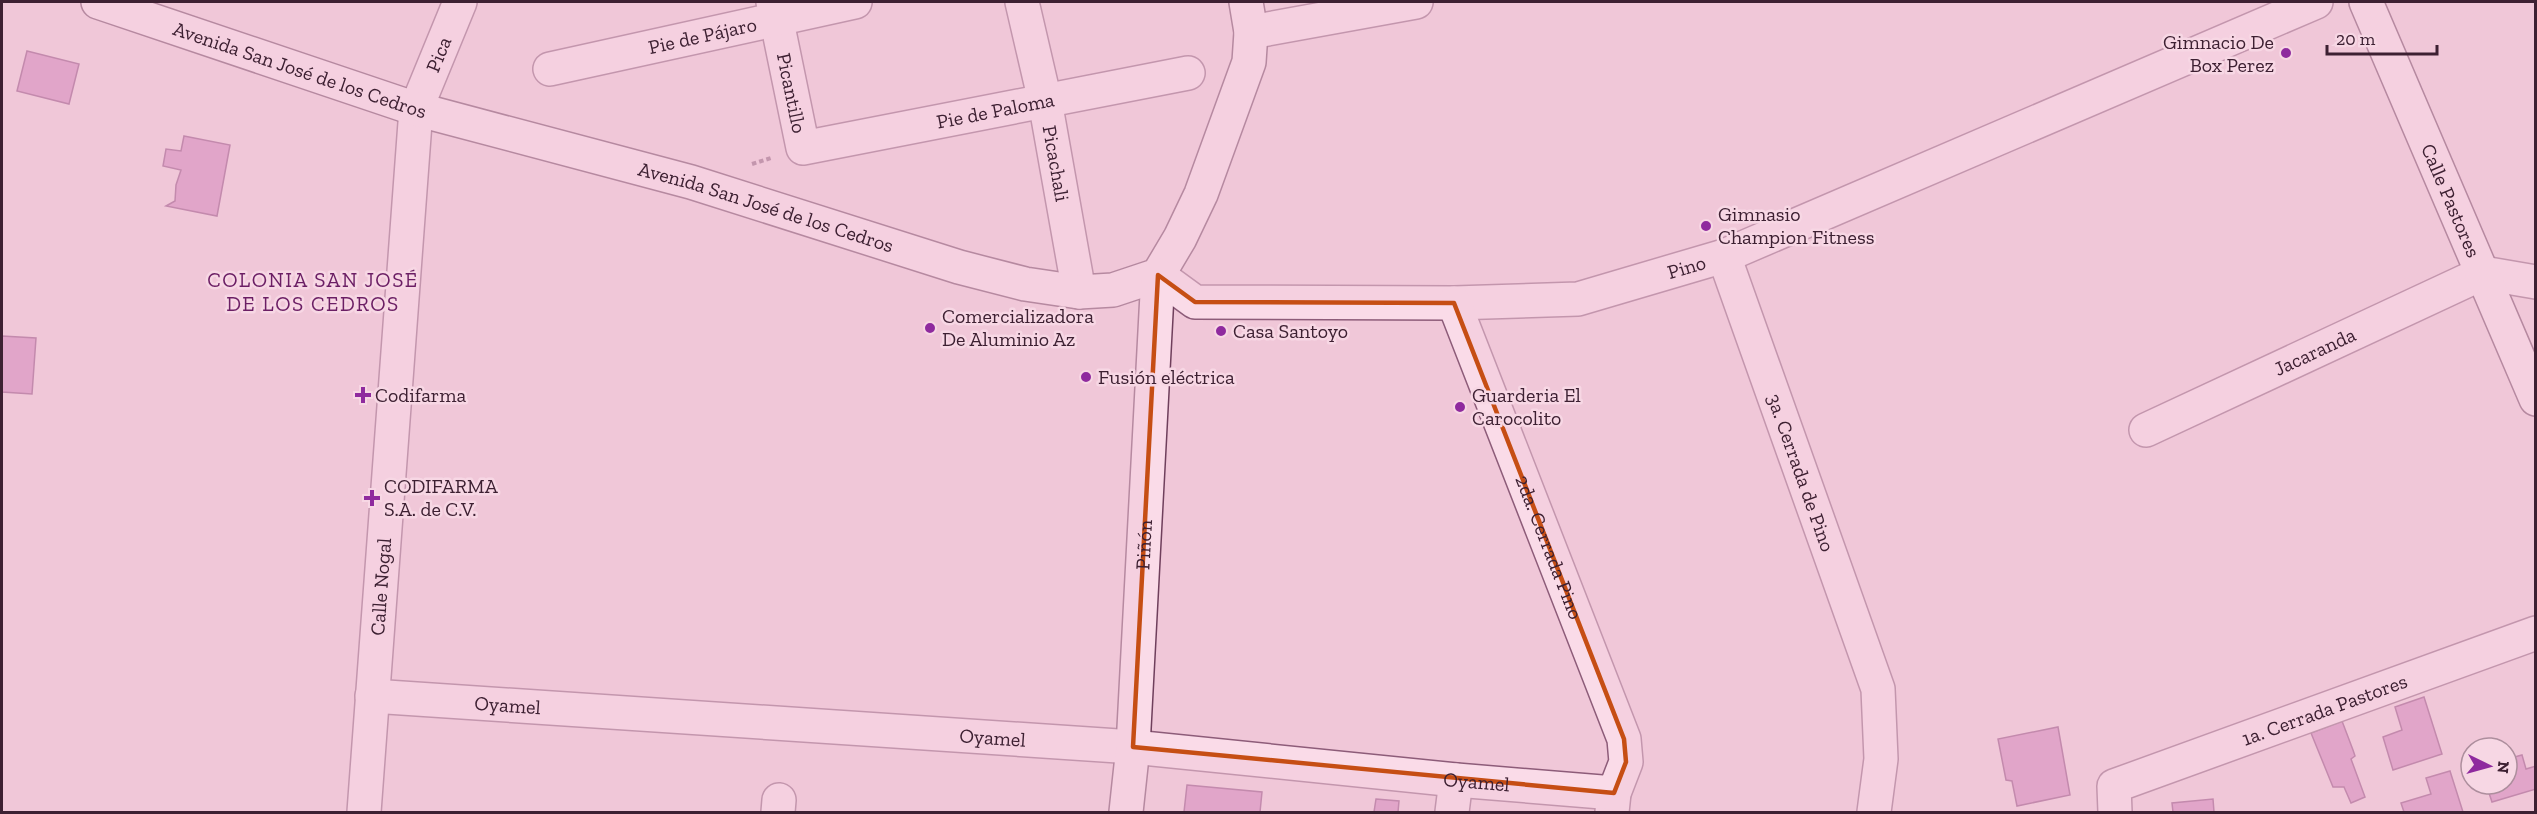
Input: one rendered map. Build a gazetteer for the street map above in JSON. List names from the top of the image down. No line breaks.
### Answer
{"streets":{"street":["Pie de Pájaro","Pica","Avenida San José de los Cedros","Picantillo","Pie de Paloma","Picachali","Calle Pastores","Pino","Jacaranda","3a. Cerrada de Pino","Piñón","2da. Cerrada Pino","Calle Nogal","Oyamel","1a. Cerrada Pastores"]},"crossings":[["Pie de Pájaro","Picantillo"],["Pica","Avenida San José de los Cedros"],["Pica","Calle Nogal"],["Avenida San José de los Cedros","Picachali"],["Avenida San José de los Cedros","Pino"],["Avenida San José de los Cedros","Piñón"],["Avenida San José de los Cedros","Calle Nogal"],["Picantillo","Pie de Paloma"],["Pie de Paloma","Picachali"],["Calle Pastores","Jacaranda"],["Pino","3a. Cerrada de Pino"],["Pino","Piñón"],["Pino","2da. Cerrada Pino"],["Piñón","Oyamel"],["2da. Cerrada Pino","Oyamel"],["Calle Nogal","Oyamel"]],"districts":["COLONIA SAN JOSÉ DE LOS CEDROS"],"places":{"other":["Gimnacio De Box Perez","Gimnasio Champion Fitness","Comercializadora De Aluminio Az","Casa Santoyo","Fusión eléctrica","Guarderia El Carocolito"],"health":["Codifarma","CODIFARMA S.A. de C.V."]},"scale_bar":"20 m","north":"right"}
